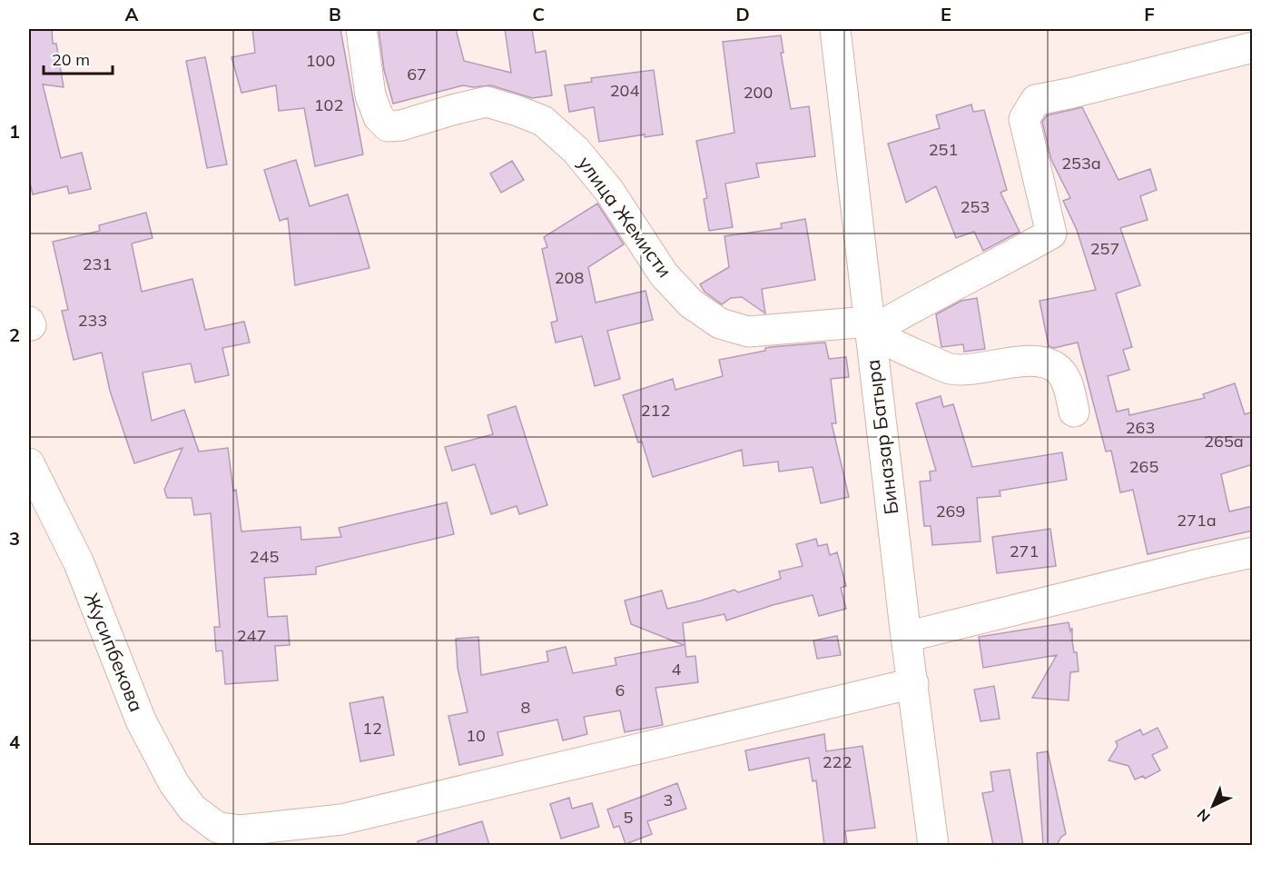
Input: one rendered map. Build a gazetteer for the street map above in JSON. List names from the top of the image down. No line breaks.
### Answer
{"streets":{"street":["улица Жемисти","Биназар Батыра","Жусипбекова"]},"crossings":[["улица Жемисти","Биназар Батыра"]],"house_numbers":["100","67","204","200","102","251","253а","253","257","231","208","233","212","263","265а","265","269","271а","271","245","247","4","6","8","12","10","222","3","5"],"scale_bar":"20 m","north":"bottom left","grid":{"columns":["A","B","C","D","E","F"],"rows":["1","2","3","4"]}}
